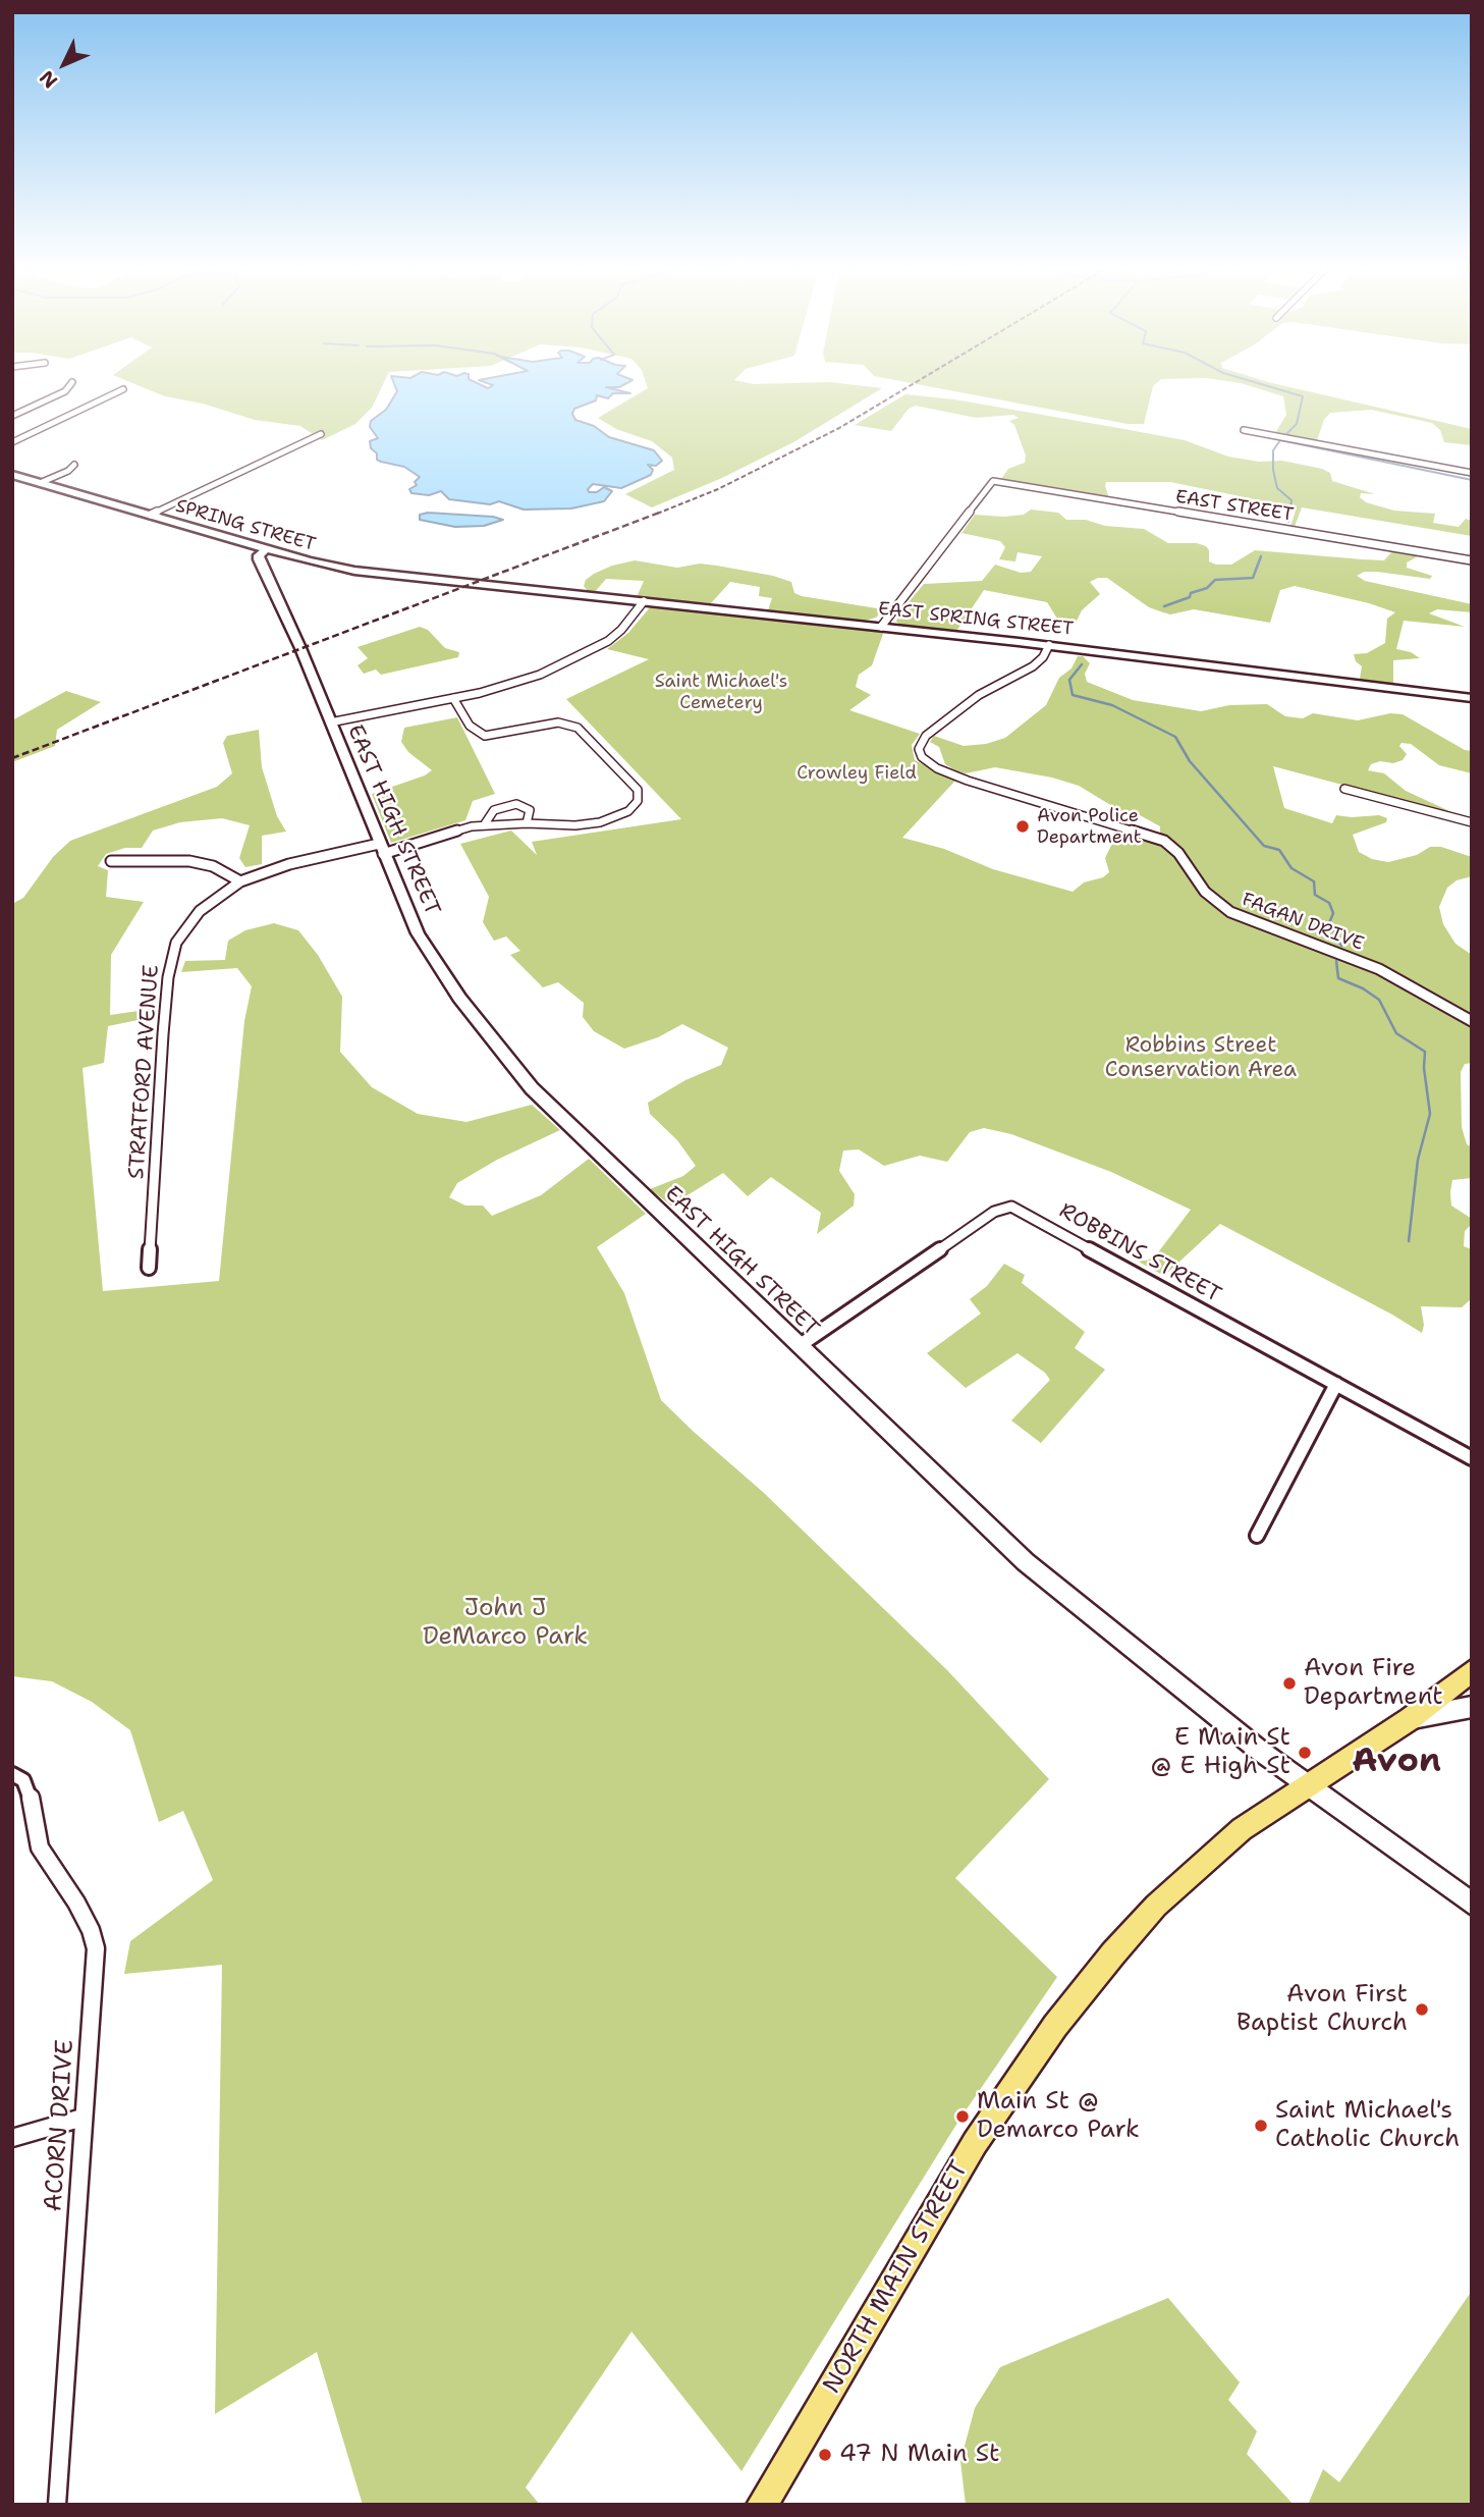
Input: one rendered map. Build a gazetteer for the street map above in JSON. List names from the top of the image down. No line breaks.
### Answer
{"streets":{"main road":["SPRING STREET","EAST SPRING STREET","EAST HIGH STREET","NORTH MAIN STREET"],"street":["EAST STREET","FAGAN DRIVE","STRATFORD AVENUE","ROBBINS STREET","ACORN DRIVE"]},"crossings":[["EAST STREET","EAST SPRING STREET"],["SPRING STREET","EAST SPRING STREET"],["SPRING STREET","EAST HIGH STREET"],["EAST SPRING STREET","FAGAN DRIVE"],["EAST HIGH STREET","STRATFORD AVENUE"],["EAST HIGH STREET","ROBBINS STREET"],["EAST HIGH STREET","NORTH MAIN STREET"]],"districts":["Avon"],"parks":["Saint Michael's Cemetery","Crowley Field","Robbins Street Conservation Area","John J DeMarco Park"],"places":["Avon Police Department","Avon Fire Department","E Main St @ E High St","Avon First Baptist Church","Main St @ Demarco Park","Saint Michael's Catholic Church","47 N Main St"],"north":"bottom left"}
